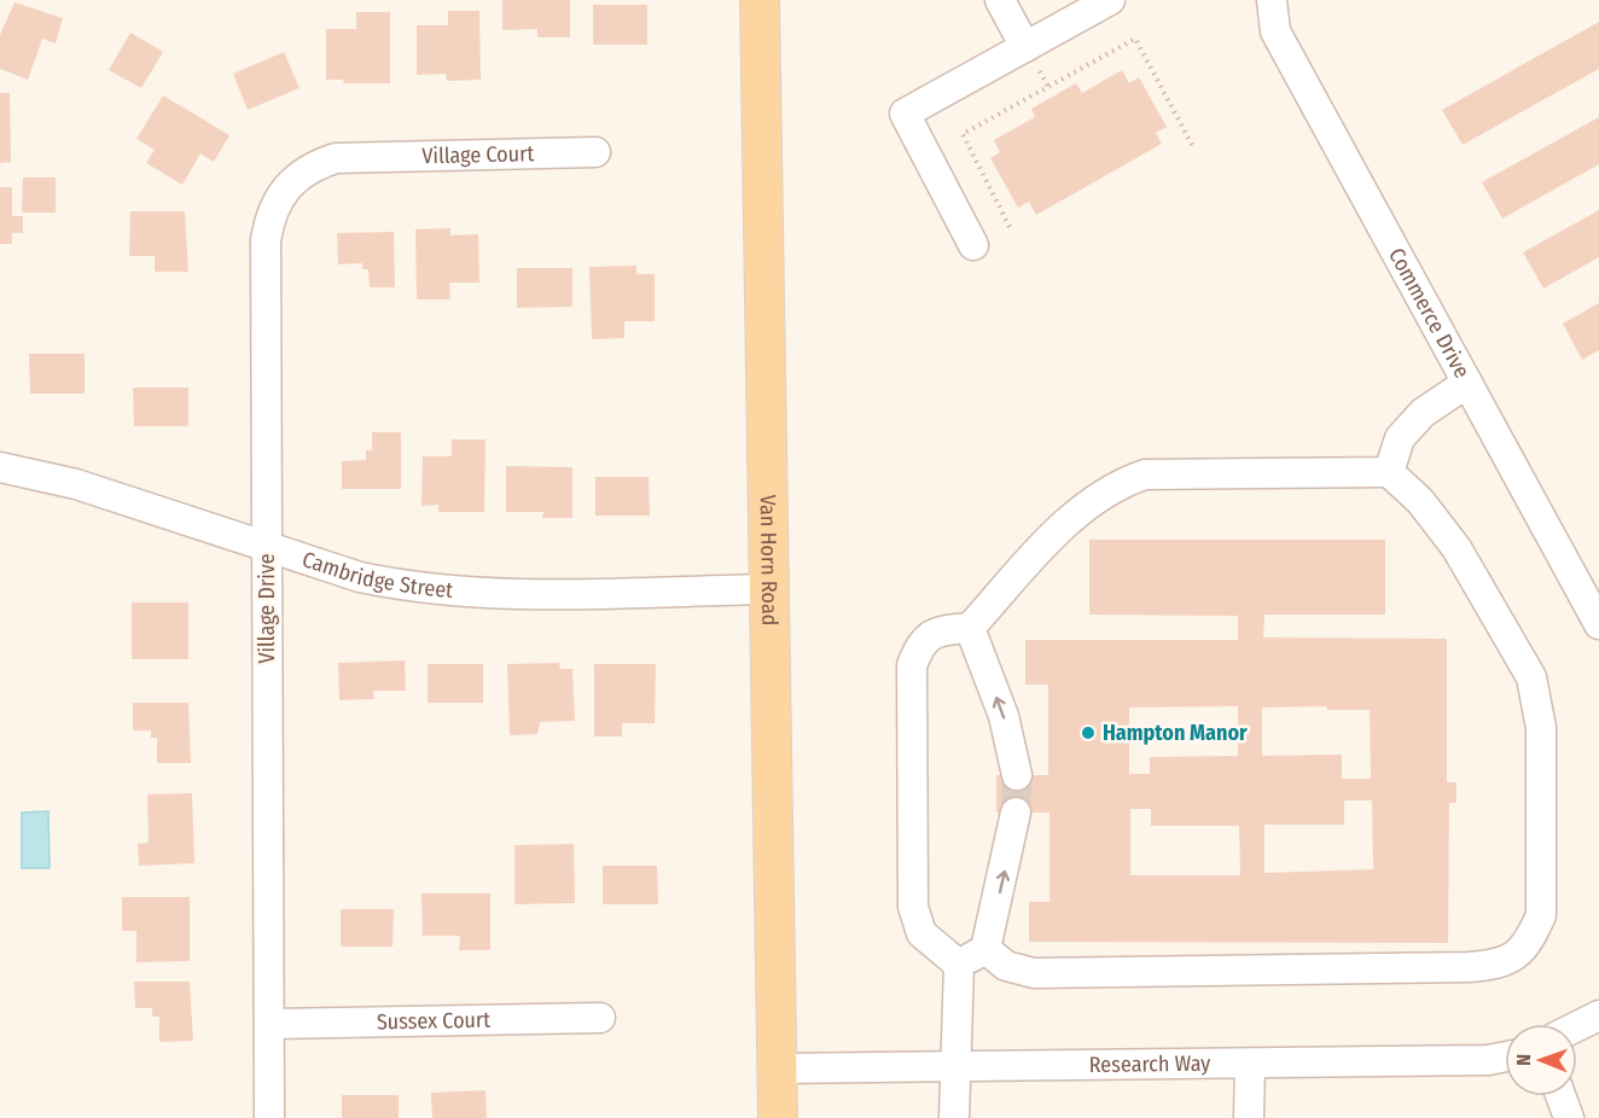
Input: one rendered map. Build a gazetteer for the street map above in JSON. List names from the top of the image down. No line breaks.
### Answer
{"streets":{"main road":["Van Horn Road"],"street":["Village Court","Commerce Drive","Cambridge Street","Village Drive","Sussex Court","Research Way"]},"crossings":[["Village Court","Village Drive"],["Van Horn Road","Cambridge Street"],["Van Horn Road","Research Way"],["Cambridge Street","Village Drive"],["Village Drive","Sussex Court"]],"places":["Hampton Manor"],"north":"left"}
